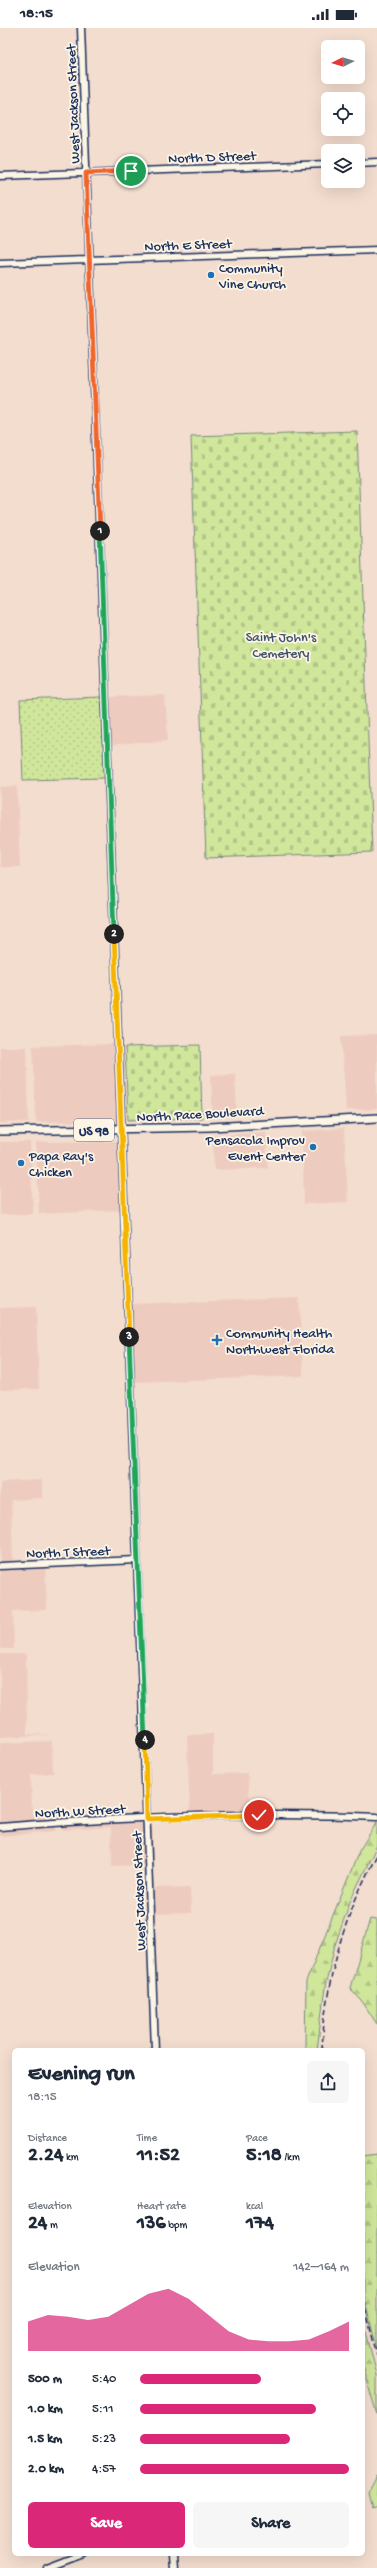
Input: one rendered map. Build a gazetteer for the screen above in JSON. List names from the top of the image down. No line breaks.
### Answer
{"streets":{"main road":["North Pace Boulevard","US 98"],"street":["West Jackson Street","North D Street","North E Street","North T Street","North W Street"]},"crossings":[["West Jackson Street","North D Street"],["West Jackson Street","North E Street"],["West Jackson Street","North Pace Boulevard"],["West Jackson Street","North T Street"],["West Jackson Street","North W Street"]],"parks":["Saint John's Cemetery"],"places":{"other":["Community Vine Church","Pensacola Improv Event Center","Papa Ray's Chicken"],"health":["Community Health Northwest Florida"]},"north":"left","page":{"status":"18:15","pins":["1","2","3","4"],"heading":["Evening run","18:15"],"stats":[["Distance","2.24 km"],["Time","11:52"],["Pace","5:18 /km"],["Elevation","24 m"],["Heart rate","136 bpm"],["kcal","174"]],"chart":["Elevation","142–164 m"],"list":[{"name":"500 m","note":"5:40"},{"name":"1.0 km","note":"5:11"},{"name":"1.5 km","note":"5:23"},{"name":"2.0 km","note":"4:57"}],"buttons":["Save","Share"]}}
